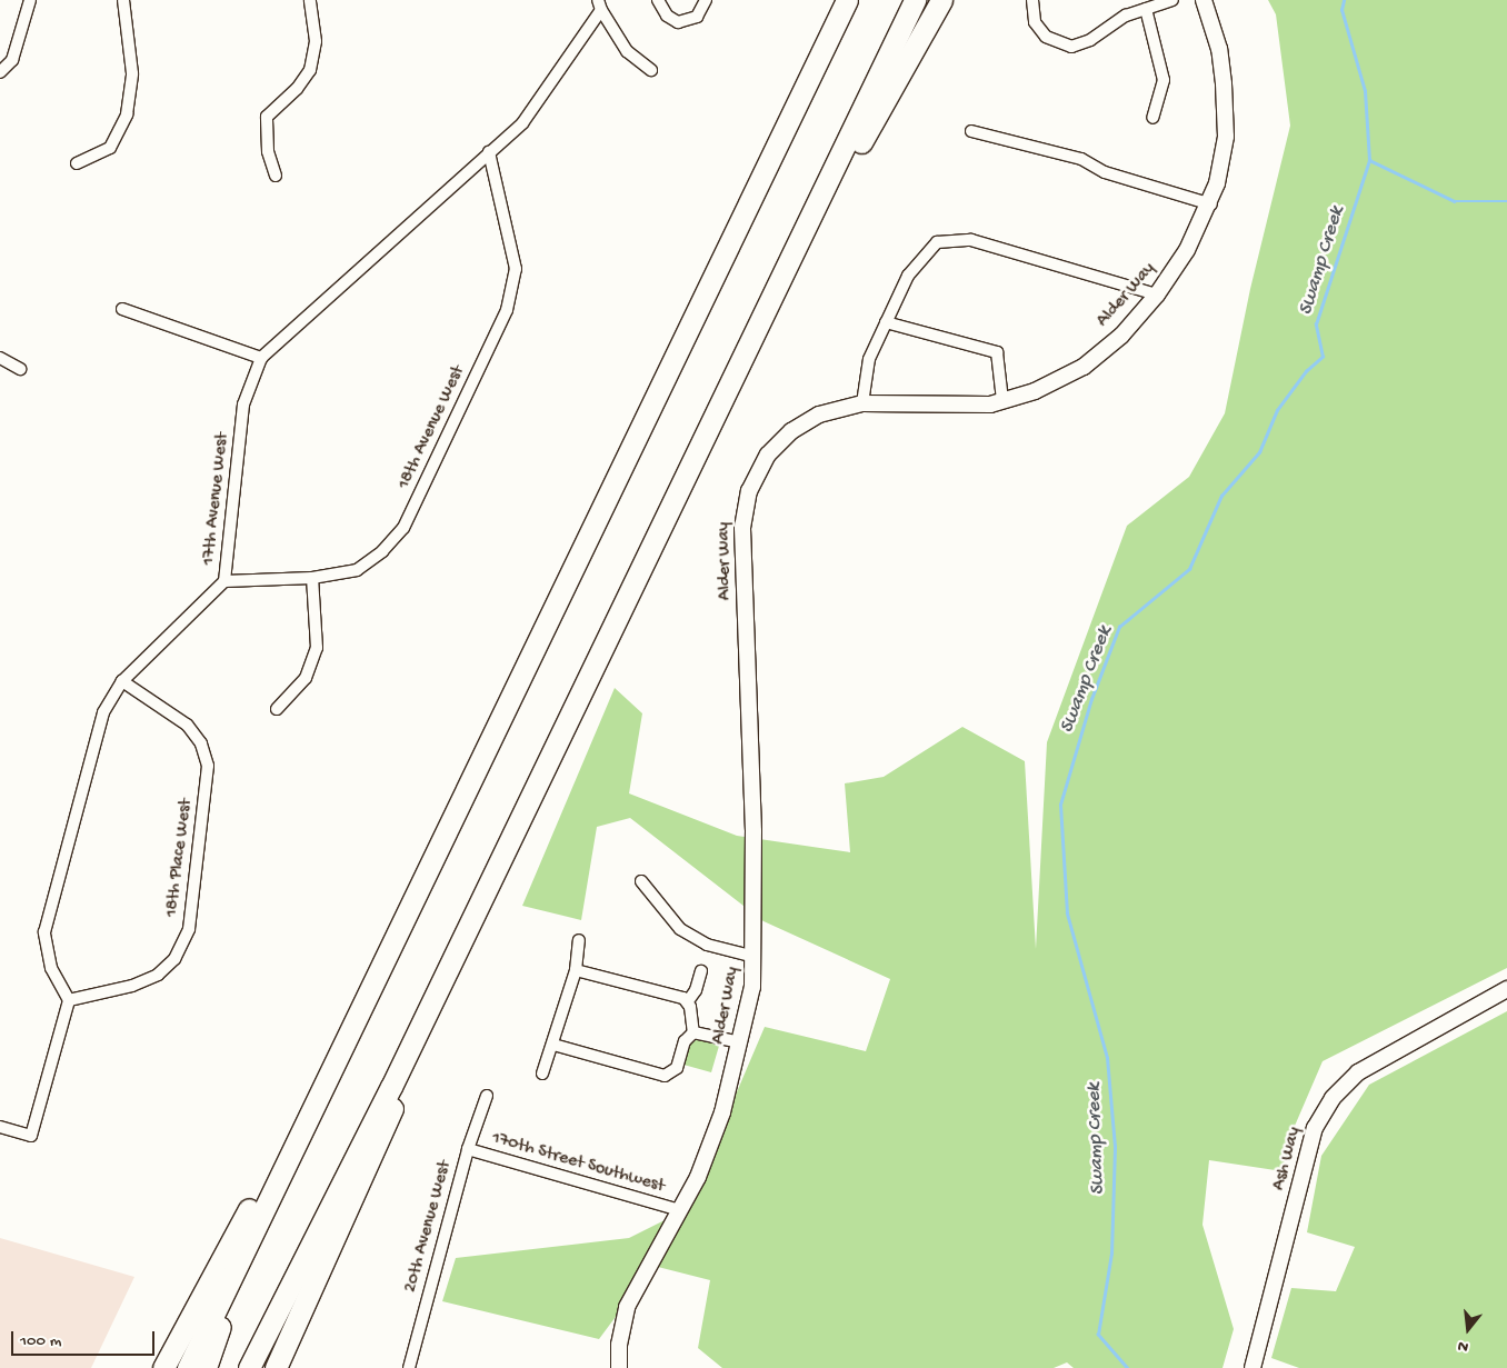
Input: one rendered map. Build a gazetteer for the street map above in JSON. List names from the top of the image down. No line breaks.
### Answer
{"streets":{"street":["Alder Way","18th Avenue West","17th Avenue West","18th Place West","Ash Way","170th Street Southwest","20th Avenue West"]},"crossings":[["Alder Way","170th Street Southwest"],["18th Avenue West","17th Avenue West"],["17th Avenue West","18th Place West"],["170th Street Southwest","20th Avenue West"]],"water":["Swamp Creek"],"scale_bar":"100 m","north":"bottom"}
